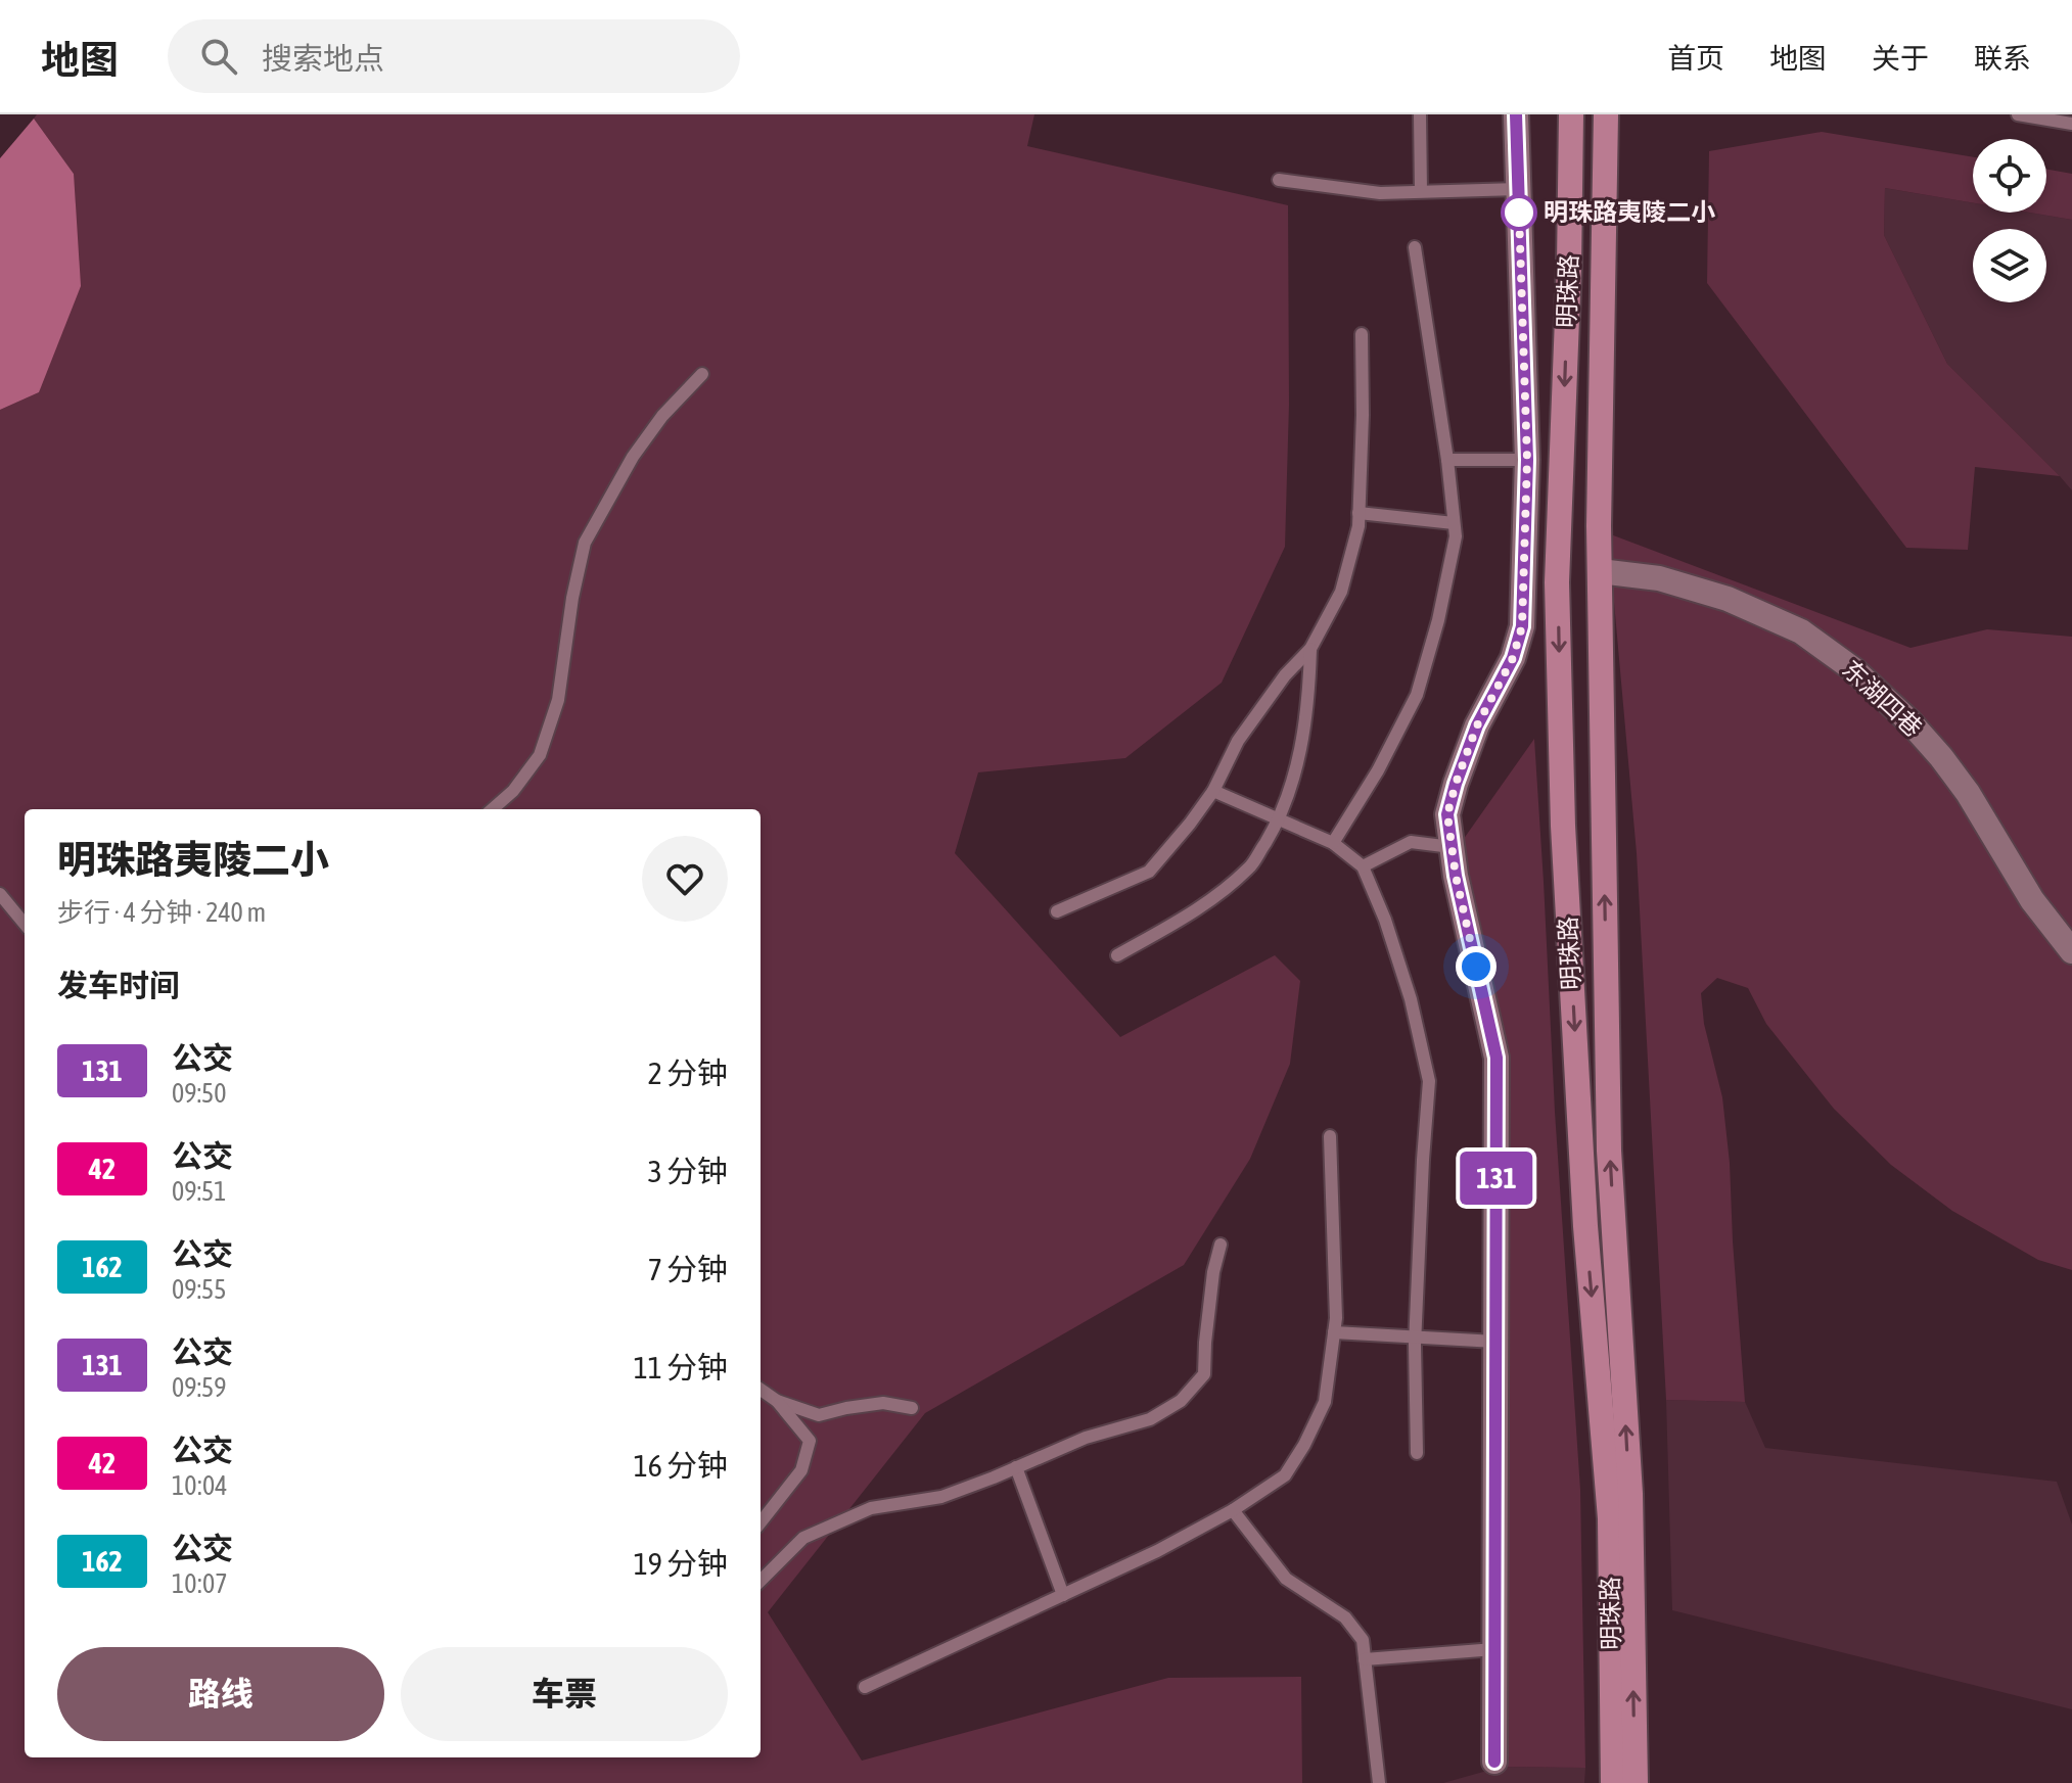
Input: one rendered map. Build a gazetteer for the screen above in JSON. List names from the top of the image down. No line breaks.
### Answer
{"streets":{"main road":["明珠路"],"street":["东湖四巷"]},"crossings":[["明珠路","东湖四巷"]],"places":["明珠路夷陵二小"],"lines":["bus line 131"],"page":{"header":"地图","search":"搜索地点","nav":["首页","地图","关于","联系"],"on_map":"131","heading":[["明珠路夷陵二小","步行 · 4 分钟 · 240 m"],"发车时间"],"list":[{"mark":"131","name":"公交","note":"09:50","value":"2 分钟"},{"mark":"42","name":"公交","note":"09:51","value":"3 分钟"},{"mark":"162","name":"公交","note":"09:55","value":"7 分钟"},{"mark":"131","name":"公交","note":"09:59","value":"11 分钟"},{"mark":"42","name":"公交","note":"10:04","value":"16 分钟"},{"mark":"162","name":"公交","note":"10:07","value":"19 分钟"}],"buttons":["路线","车票"]}}
